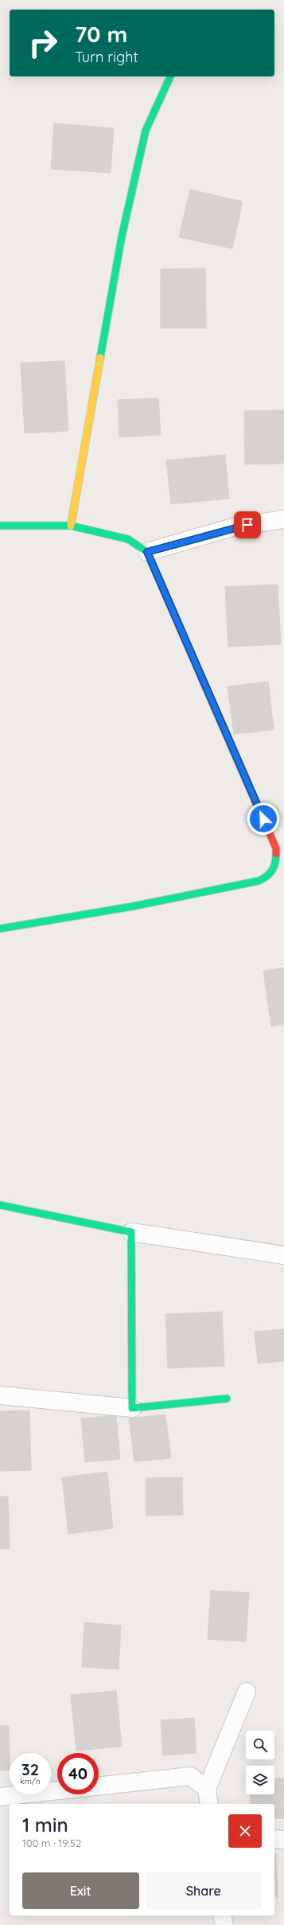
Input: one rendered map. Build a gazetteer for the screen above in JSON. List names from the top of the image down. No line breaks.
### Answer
{"page":{"turn":["70 m","Turn right"],"speed":"32 km/h","limit":"40","heading":["1 min","100 m · 19:52"],"buttons":["Exit","Share"]}}
